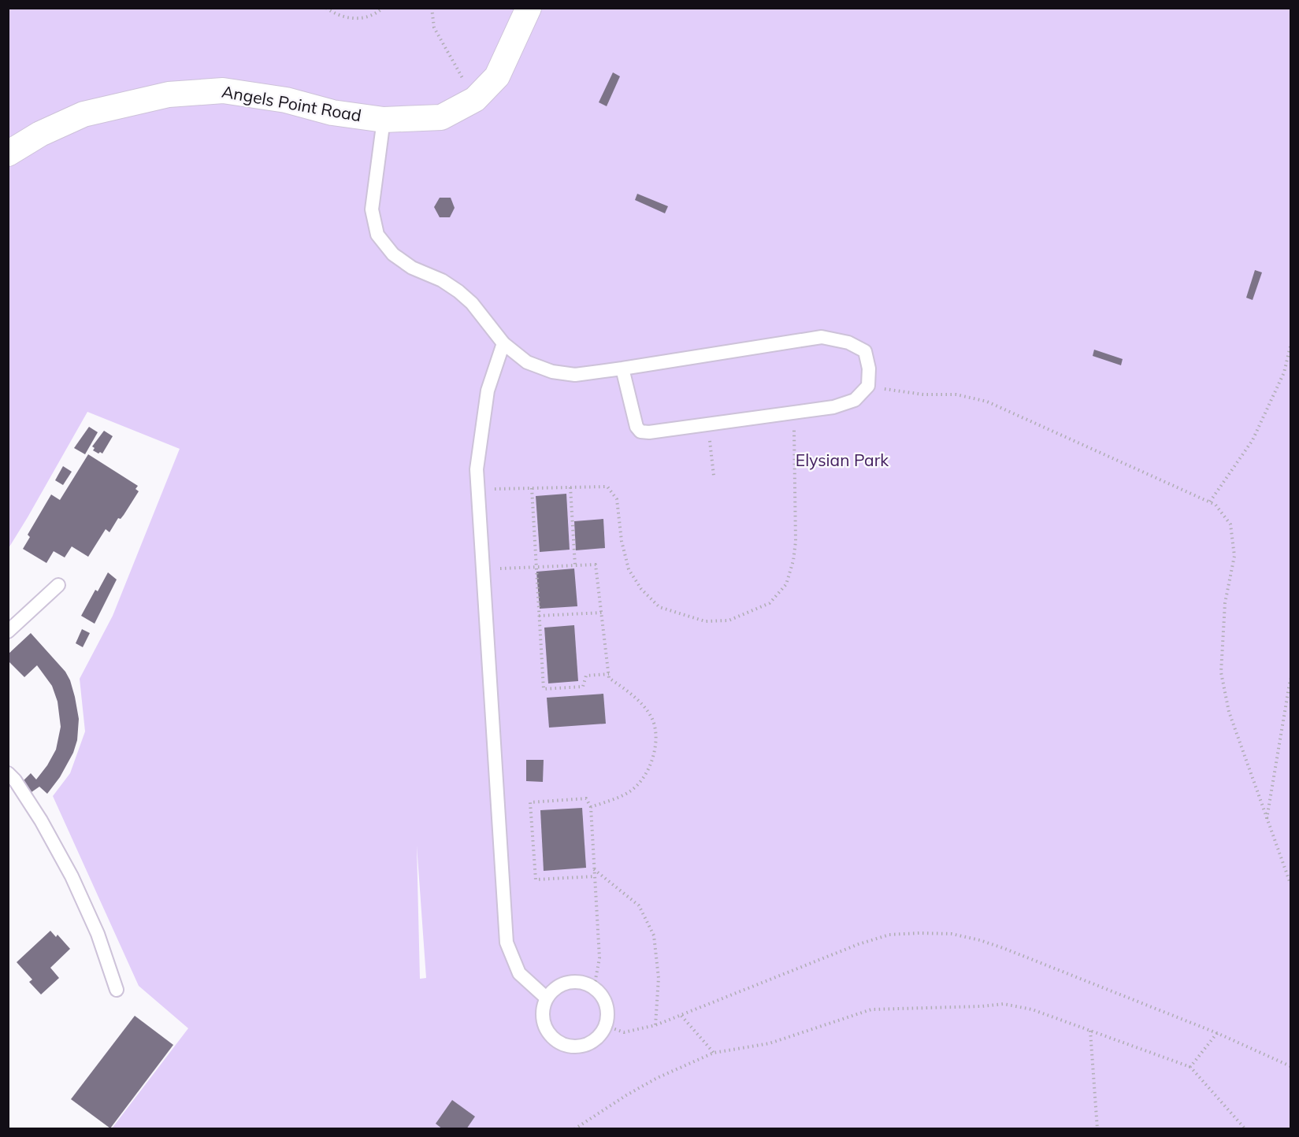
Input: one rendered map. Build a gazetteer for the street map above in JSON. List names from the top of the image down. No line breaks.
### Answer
{"streets":{"street":["Angels Point Road"]},"parks":["Elysian Park"]}
